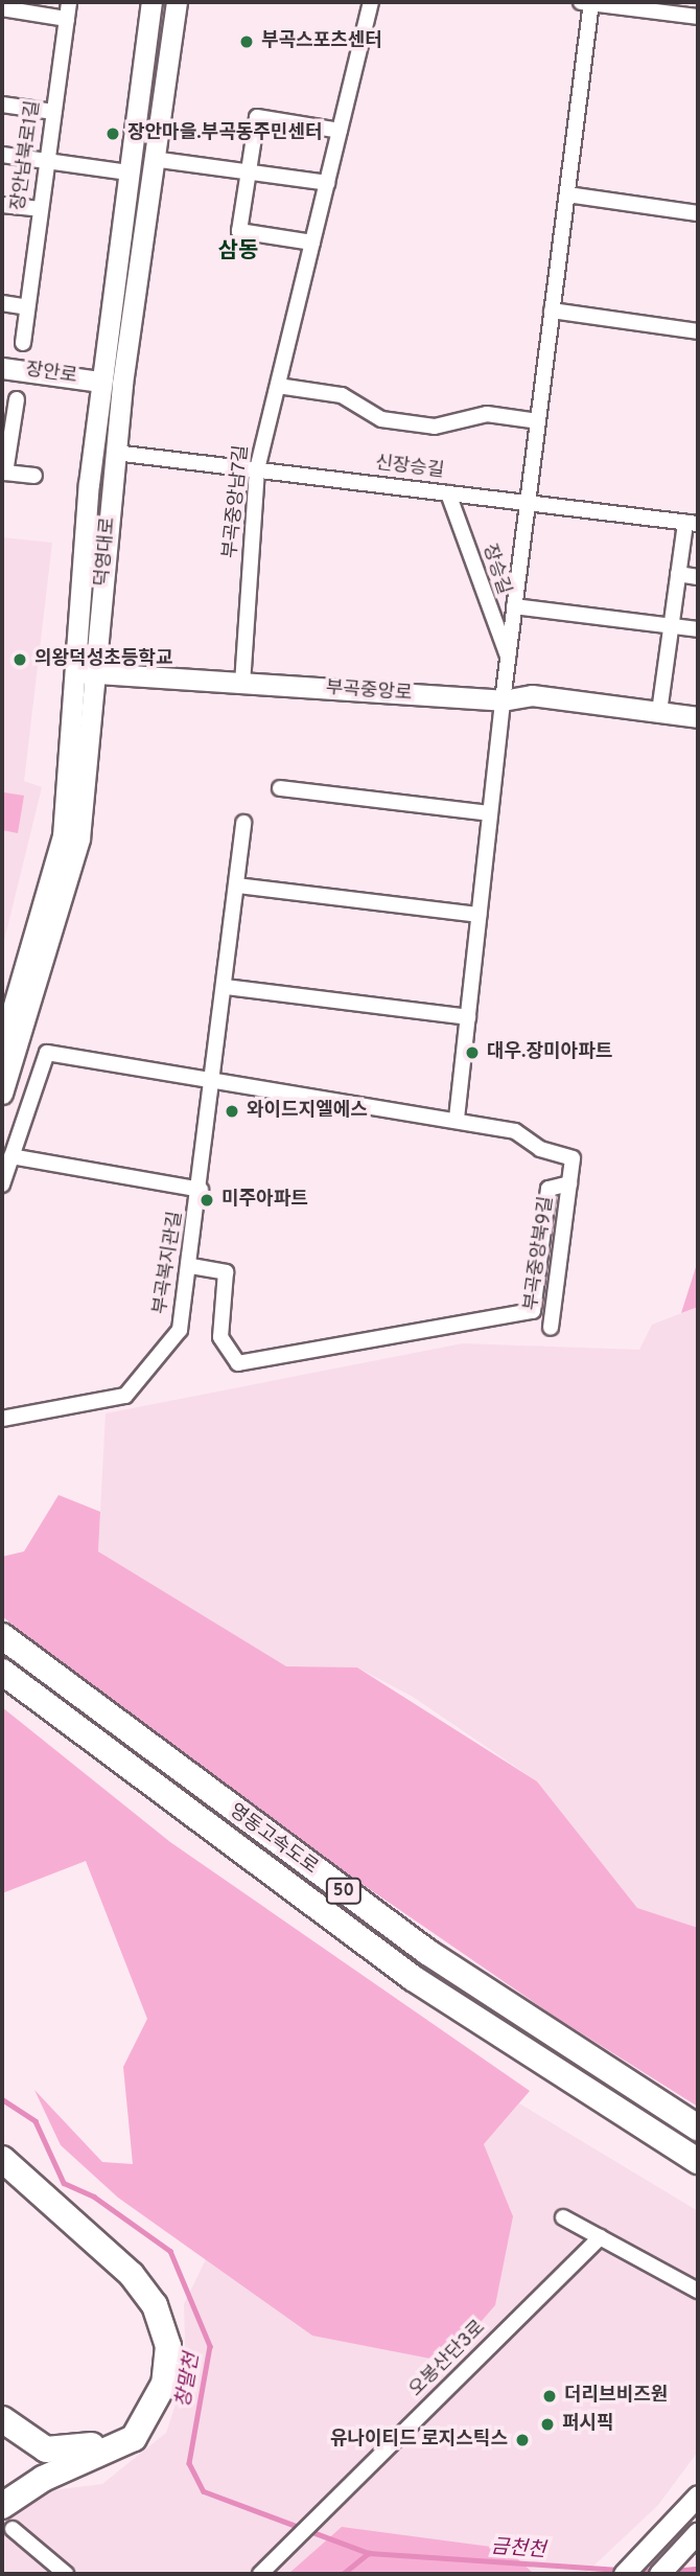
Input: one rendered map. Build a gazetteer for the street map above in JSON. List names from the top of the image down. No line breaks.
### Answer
{"streets":{"highway":["영동고속도로","50"],"street":["장안남북로1길","장안로","신장승길","부곡중앙남7길","덕영대로","장승길","부곡중앙로","부곡중앙북9길","부곡복지관길","오봉산단3로"]},"crossings":[["장안로","덕영대로"],["신장승길","부곡중앙남7길"],["신장승길","덕영대로"],["신장승길","장승길"],["부곡중앙남7길","부곡중앙로"],["덕영대로","부곡중앙로"],["장승길","부곡중앙로"]],"districts":["삼동"],"water":["창말천","금천천"],"places":["부곡스포츠센터","장안마을.부곡동주민센터","의왕덕성초등학교","대우.장미아파트","와이드지엘에스","미주아파트","더리브비즈원","퍼시픽","유나이티드 로지스틱스"]}
